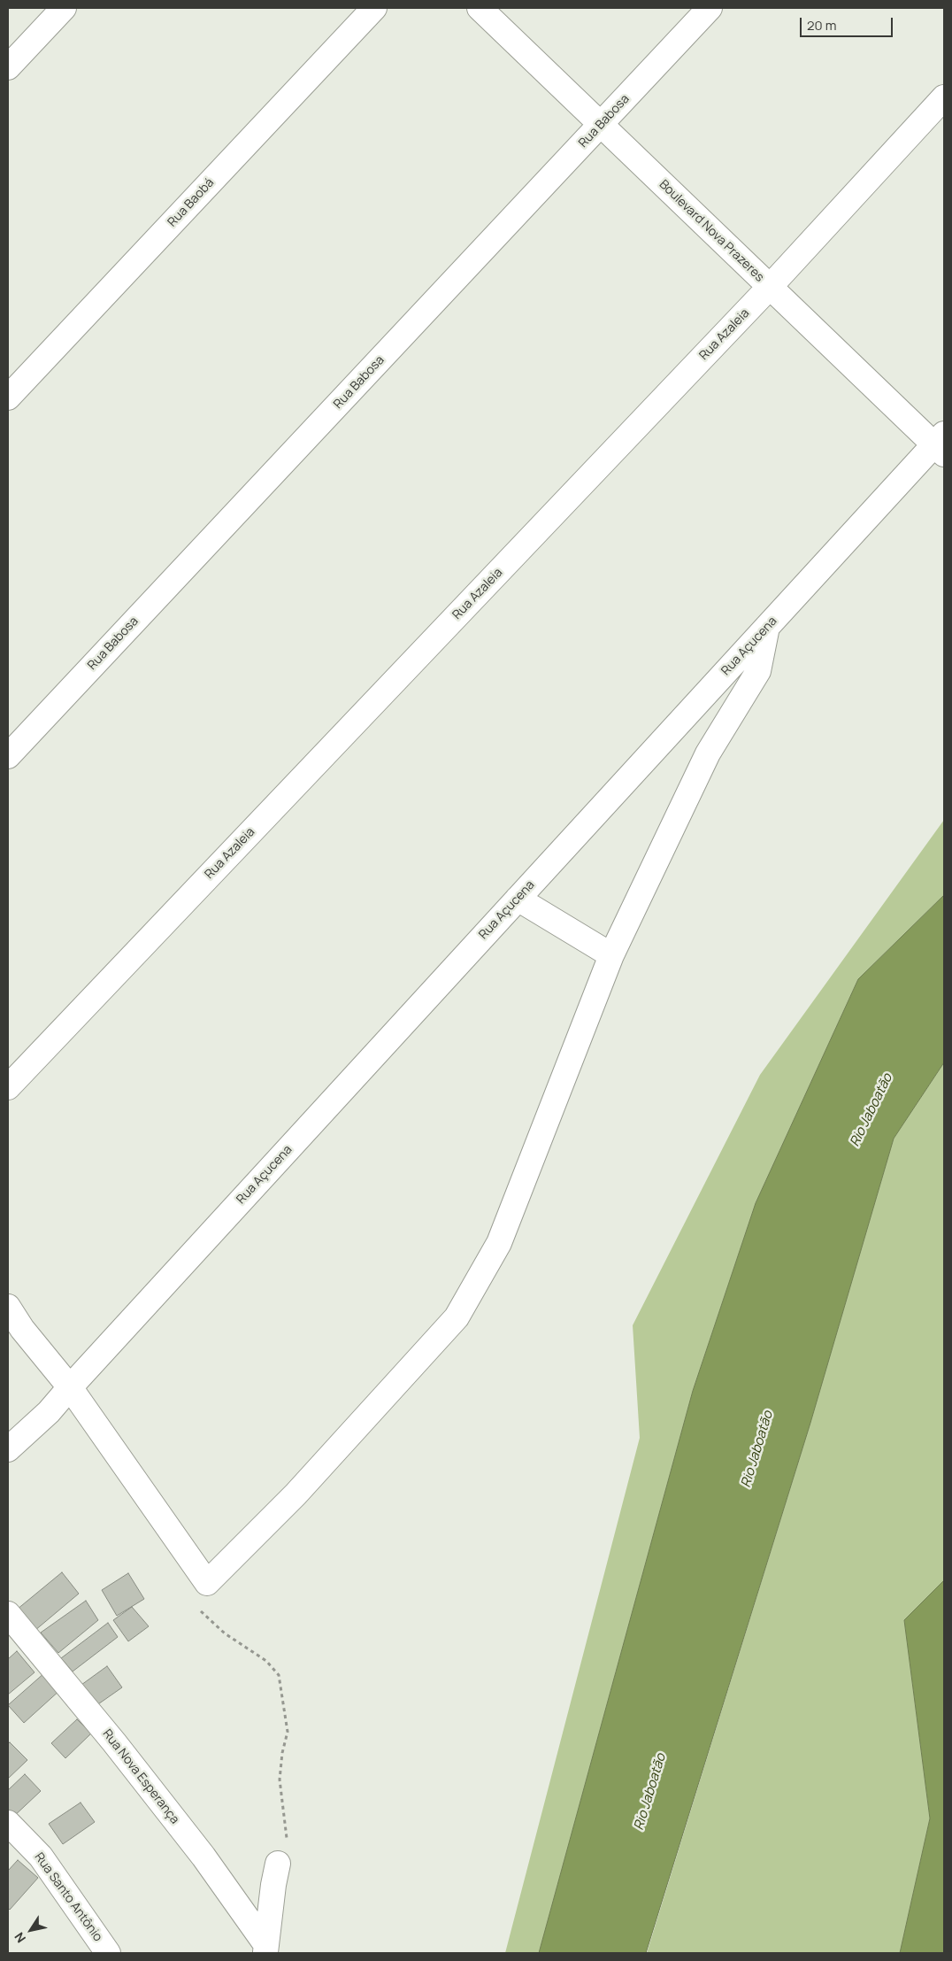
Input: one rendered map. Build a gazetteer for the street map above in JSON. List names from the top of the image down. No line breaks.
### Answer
{"streets":{"street":["Rua Babosa","Rua Baobá","Boulevard Nova Prazeres","Rua Azaleia","Rua Açucena","Rua Nova Esperança","Rua Santo Antônio"]},"crossings":[["Rua Babosa","Boulevard Nova Prazeres"],["Boulevard Nova Prazeres","Rua Azaleia"],["Boulevard Nova Prazeres","Rua Açucena"]],"water":["Rio Jaboatão"],"scale_bar":"20 m","north":"bottom left"}
